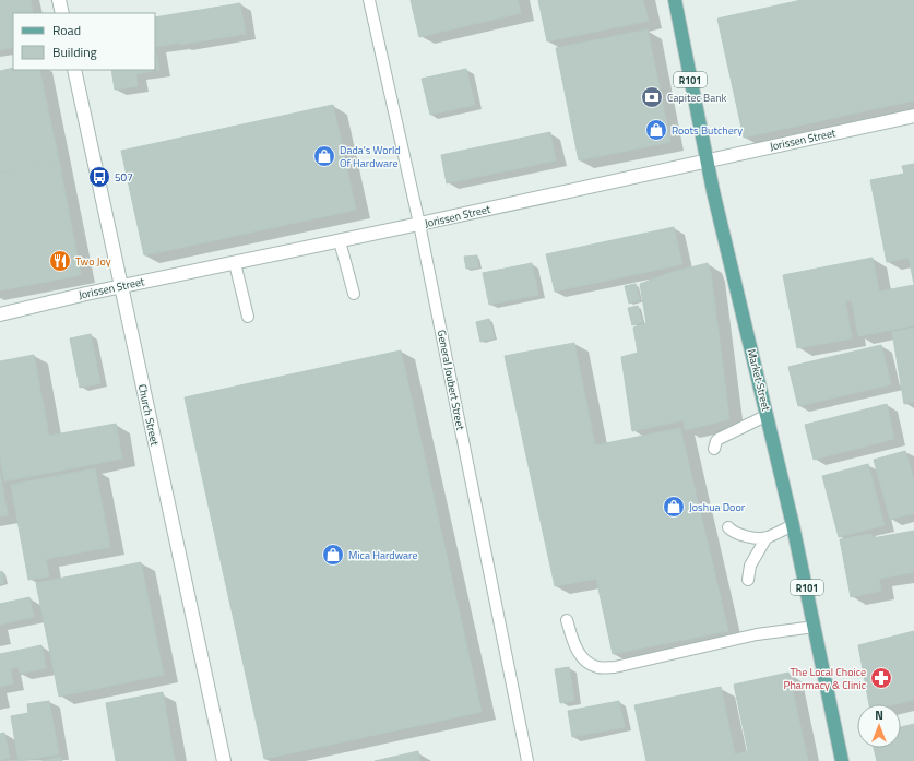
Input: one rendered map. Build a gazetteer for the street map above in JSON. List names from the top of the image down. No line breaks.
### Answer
{"streets":{"main road":["R101","Market Street"],"street":["Jorissen Street","Church Street"],"lane":["General Joubert Street"]},"crossings":[["Jorissen Street","General Joubert Street"],["Jorissen Street","Market Street"],["Jorissen Street","Church Street"]],"places":{"bank":["Capitec Bank"],"shop":["Roots Butchery","Dada's World Of Hardware","Joshua Door","Mica Hardware"],"bus stop":["507"],"restaurant":["Two Joy"],"pharmacy":["The Local Choice Pharmacy & Clinic"]},"legend":["Road","Building"],"north":"top"}
